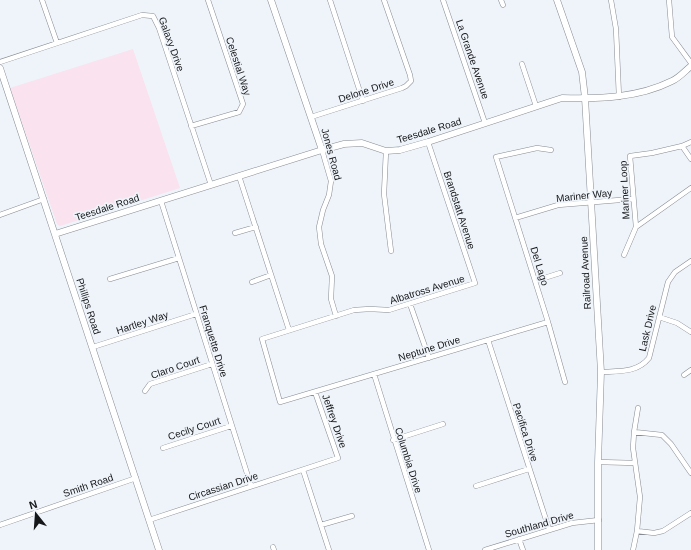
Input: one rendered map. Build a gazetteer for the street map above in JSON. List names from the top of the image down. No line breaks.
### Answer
{"streets":{"street":["Galaxy Drive","La Grande Avenue","Celestial Way","Delone Drive","Teesdale Road","Jones Road","Mariner Loop","Mariner Way","Brandstatt Avenue","Del Lago","Railroad Avenue","Albatross Avenue","Phillips Road","Hartley Way","Lask Drive","Franquette Drive","Neptune Drive","Claro Court","Jeffrey Drive","Cecily Court","Pacifica Drive","Columbia Drive","Smith Road","Circassian Drive","Southland Drive"]},"crossings":[["Galaxy Drive","Celestial Way"],["Galaxy Drive","Teesdale Road"],["La Grande Avenue","Teesdale Road"],["Delone Drive","Jones Road"],["Teesdale Road","Jones Road"],["Teesdale Road","Brandstatt Avenue"],["Teesdale Road","Railroad Avenue"],["Teesdale Road","Phillips Road"],["Teesdale Road","Franquette Drive"],["Jones Road","Albatross Avenue"],["Mariner Loop","Mariner Way"],["Mariner Way","Del Lago"],["Mariner Way","Railroad Avenue"],["Brandstatt Avenue","Albatross Avenue"],["Del Lago","Neptune Drive"],["Railroad Avenue","Lask Drive"],["Railroad Avenue","Southland Drive"],["Albatross Avenue","Jeffrey Drive"],["Phillips Road","Hartley Way"],["Phillips Road","Smith Road"],["Phillips Road","Circassian Drive"],["Hartley Way","Franquette Drive"],["Franquette Drive","Claro Court"],["Franquette Drive","Cecily Court"],["Franquette Drive","Circassian Drive"],["Neptune Drive","Jeffrey Drive"],["Neptune Drive","Pacifica Drive"],["Neptune Drive","Columbia Drive"],["Jeffrey Drive","Circassian Drive"],["Pacifica Drive","Southland Drive"]],"north":"top"}
